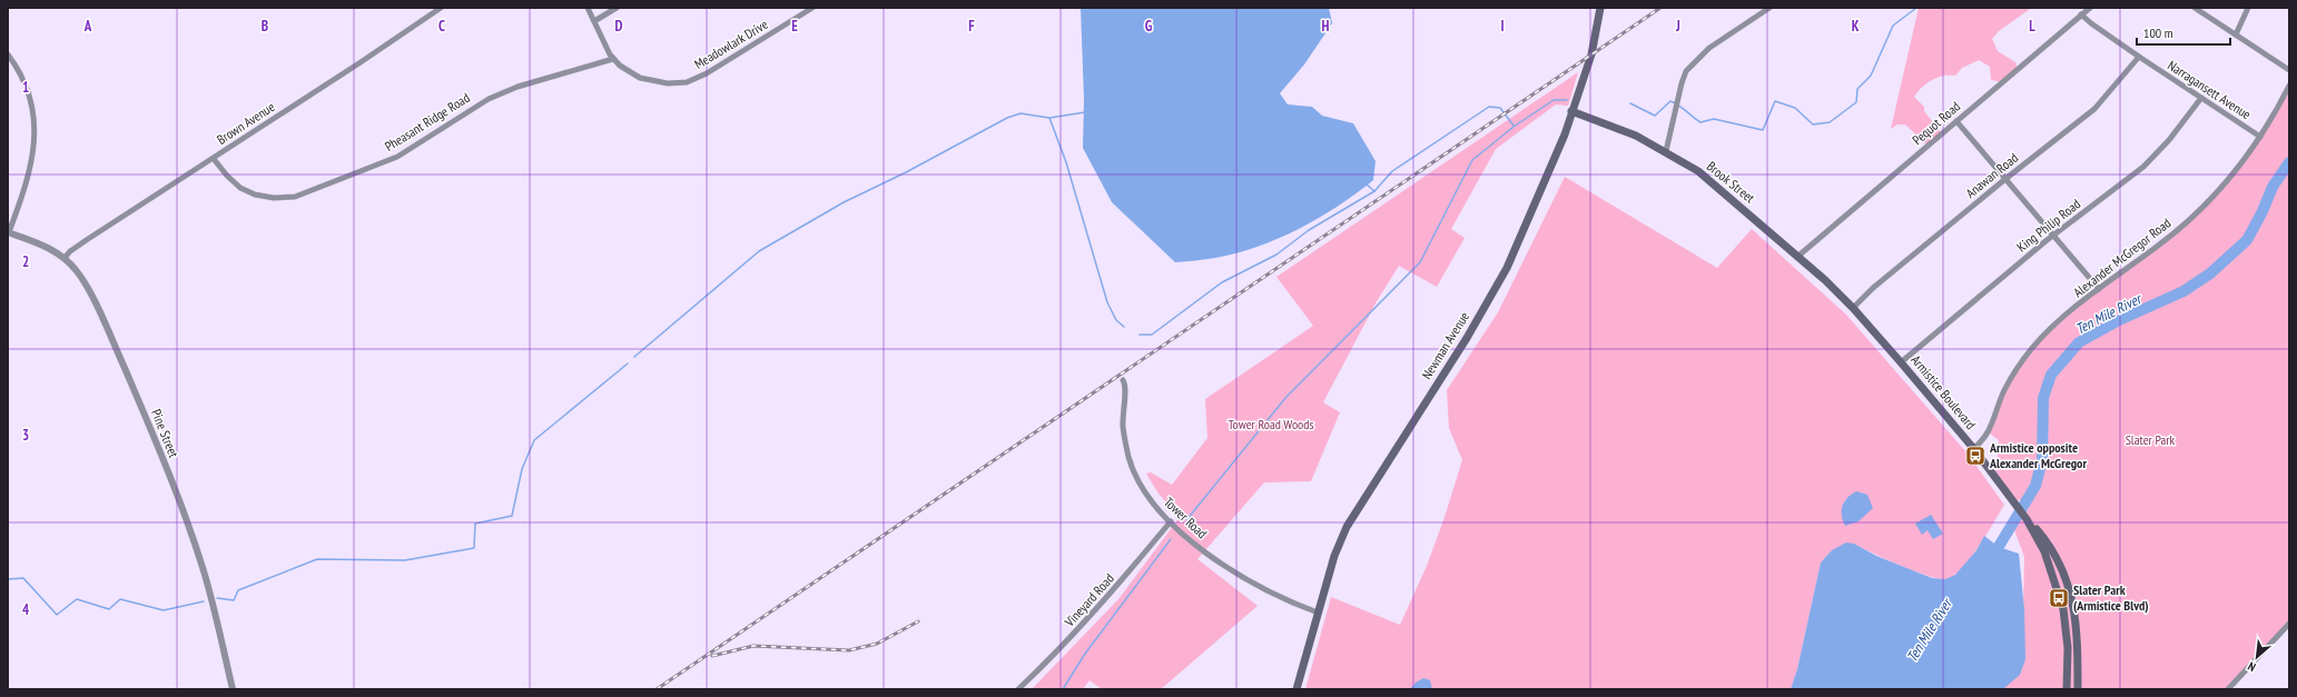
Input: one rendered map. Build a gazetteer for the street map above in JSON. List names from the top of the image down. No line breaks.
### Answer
{"streets":{"main road":["Brook Street","Newman Avenue","Armistice Boulevard"],"street":["Meadowlark Drive","Narragansett Avenue","Pheasant Ridge Road","Brown Avenue","Pequot Road","Anawan Road","King Philip Road","Alexander McGregor Road","Pine Street","Tower Road","Vineyard Road"]},"crossings":[["Meadowlark Drive","Pheasant Ridge Road"],["Narragansett Avenue","Pequot Road"],["Narragansett Avenue","Anawan Road"],["Narragansett Avenue","King Philip Road"],["Narragansett Avenue","Alexander McGregor Road"],["Pheasant Ridge Road","Brown Avenue"],["Brown Avenue","Pine Street"],["Pequot Road","Brook Street"],["Anawan Road","Brook Street"],["Anawan Road","Armistice Boulevard"],["Brook Street","Newman Avenue"],["Brook Street","Armistice Boulevard"],["King Philip Road","Armistice Boulevard"],["Alexander McGregor Road","Armistice Boulevard"],["Newman Avenue","Tower Road"],["Tower Road","Vineyard Road"]],"water":["Ten Mile River"],"parks":["Tower Road Woods","Slater Park"],"places":{"bus stop":["Armistice opposite Alexander McGregor","Slater Park (Armistice Blvd)"]},"scale_bar":"100 m","north":"bottom left","grid":{"columns":["A","B","C","D","E","F","G","H","I","J","K","L"],"rows":["1","2","3","4"]}}
